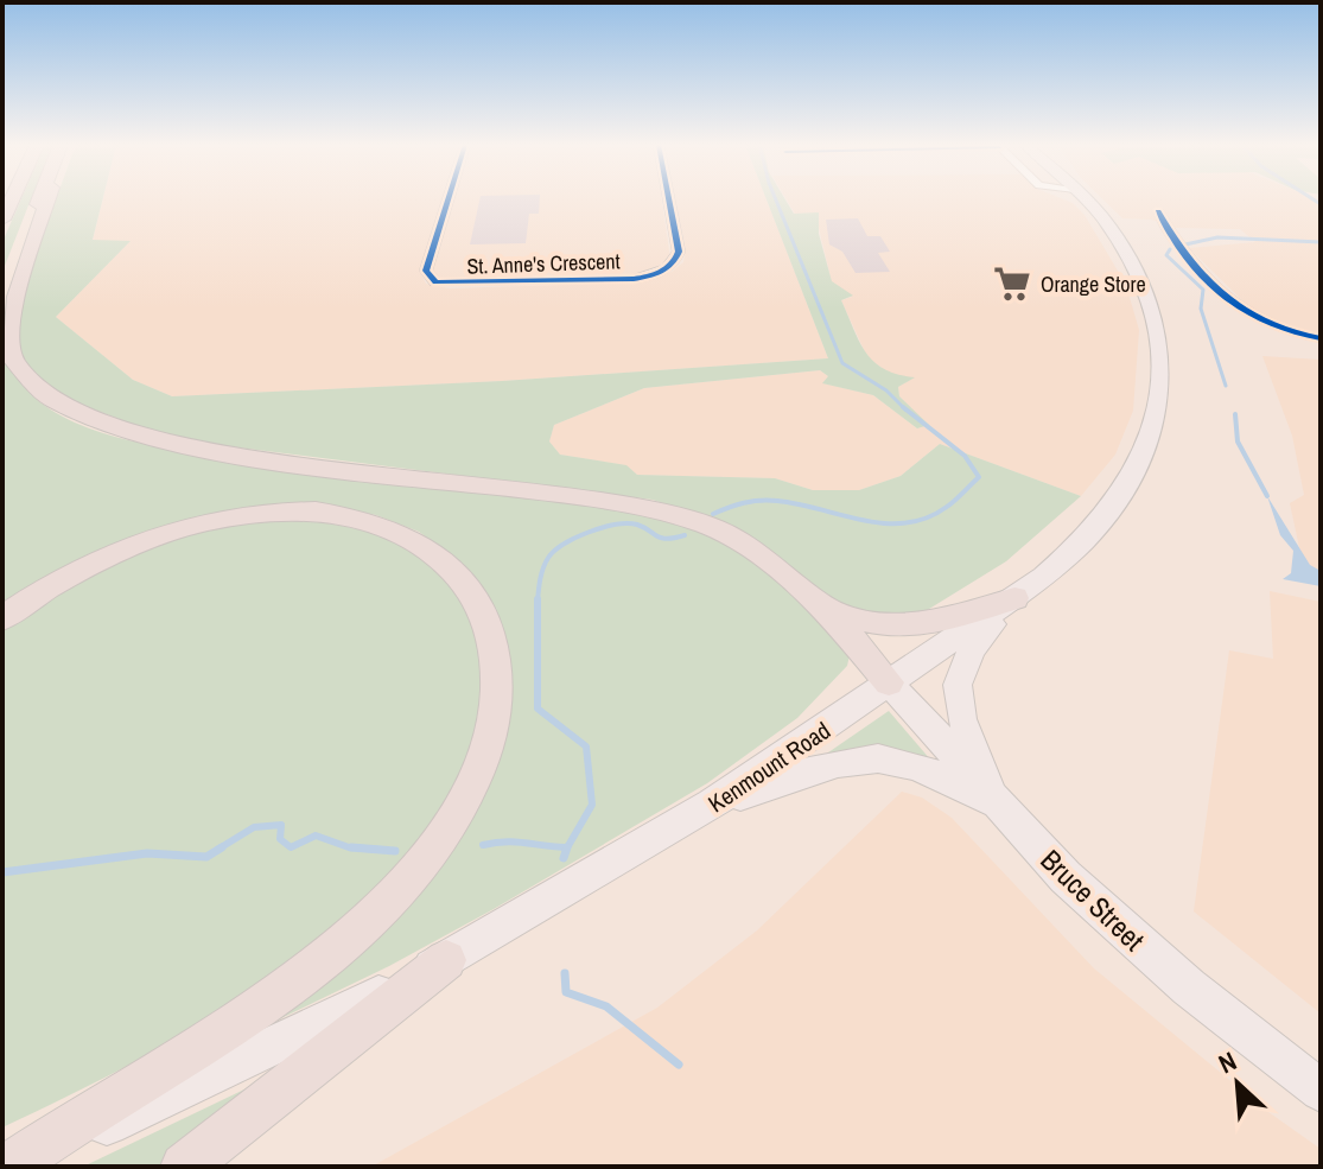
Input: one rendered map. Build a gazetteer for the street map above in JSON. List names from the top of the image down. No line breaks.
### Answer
{"streets":{"main road":["Kenmount Road","Bruce Street"],"street":["St. Anne's Crescent"]},"crossings":[["Kenmount Road","Bruce Street"]],"places":{"supermarket":["Orange Store"]},"north":"top left"}
